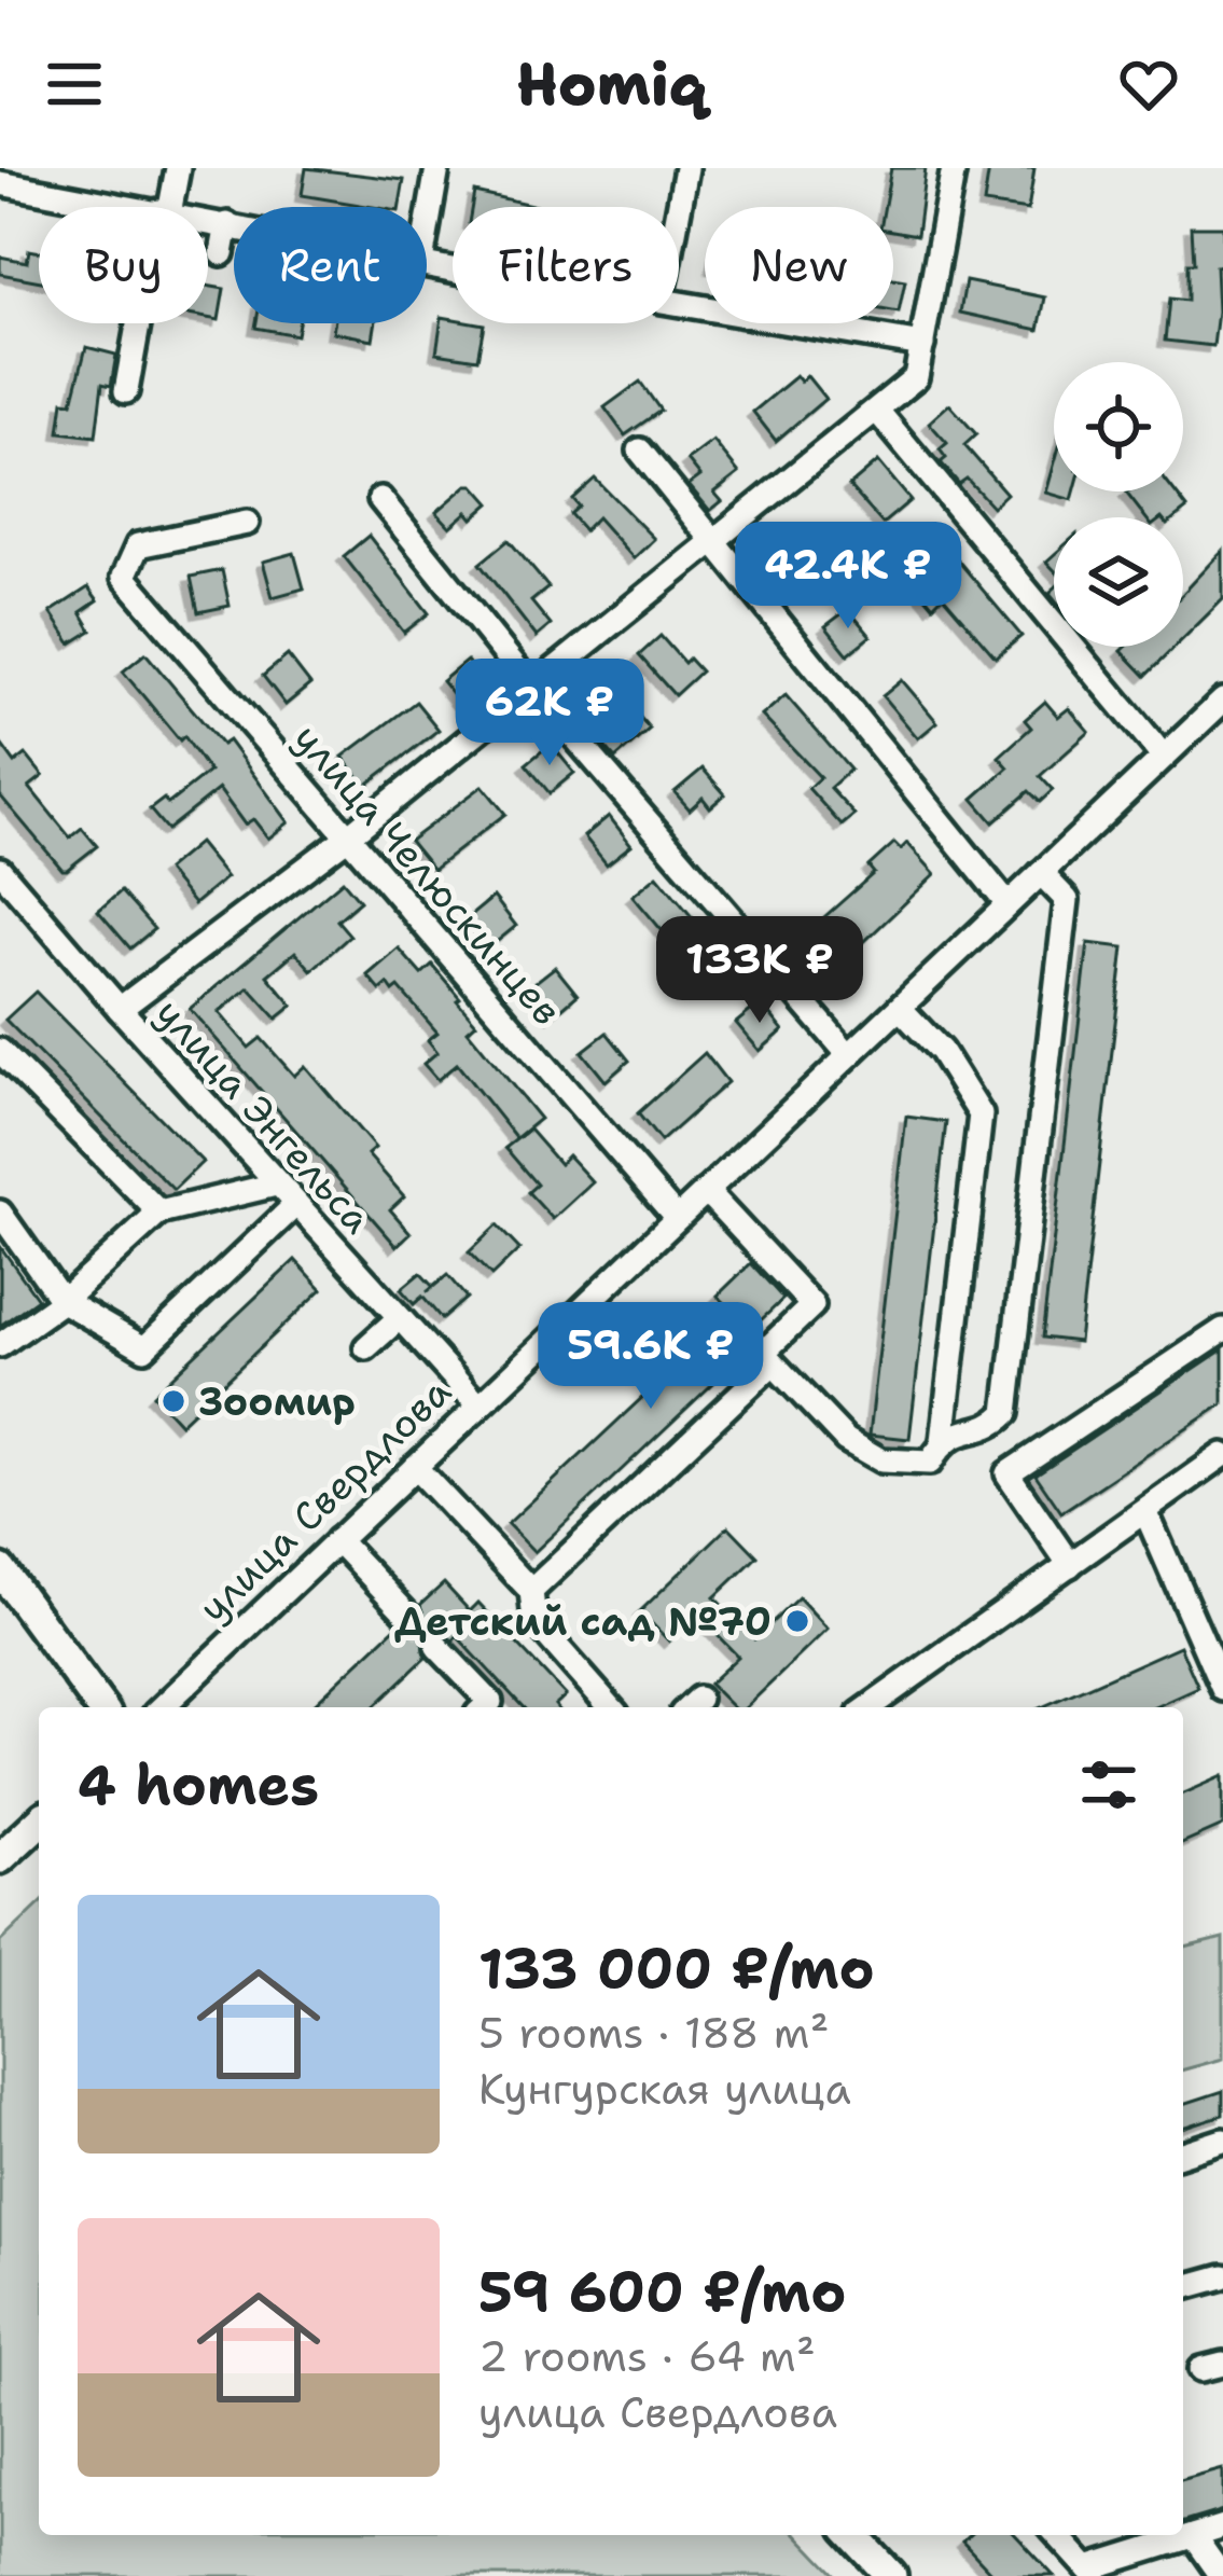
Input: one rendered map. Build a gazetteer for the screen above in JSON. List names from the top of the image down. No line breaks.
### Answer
{"streets":{"street":["улица Челюскинцев","улица Энгельса","улица Свердлова"]},"crossings":[["улица Челюскинцев","улица Свердлова"],["улица Энгельса","улица Свердлова"]],"places":["Зоомир","Детский сад №70"],"page":{"header":"Homiq","chip":["Buy","Rent","Filters","New"],"price":["42.4K ₽","62K ₽","133K ₽","59.6K ₽"],"heading":"4 homes","list":[{"name":"133 000 ₽/mo","note":"5 rooms · 188 m² · Кунгурская улица"},{"name":"59 600 ₽/mo","note":"2 rooms · 64 m² · улица Свердлова"}]}}
